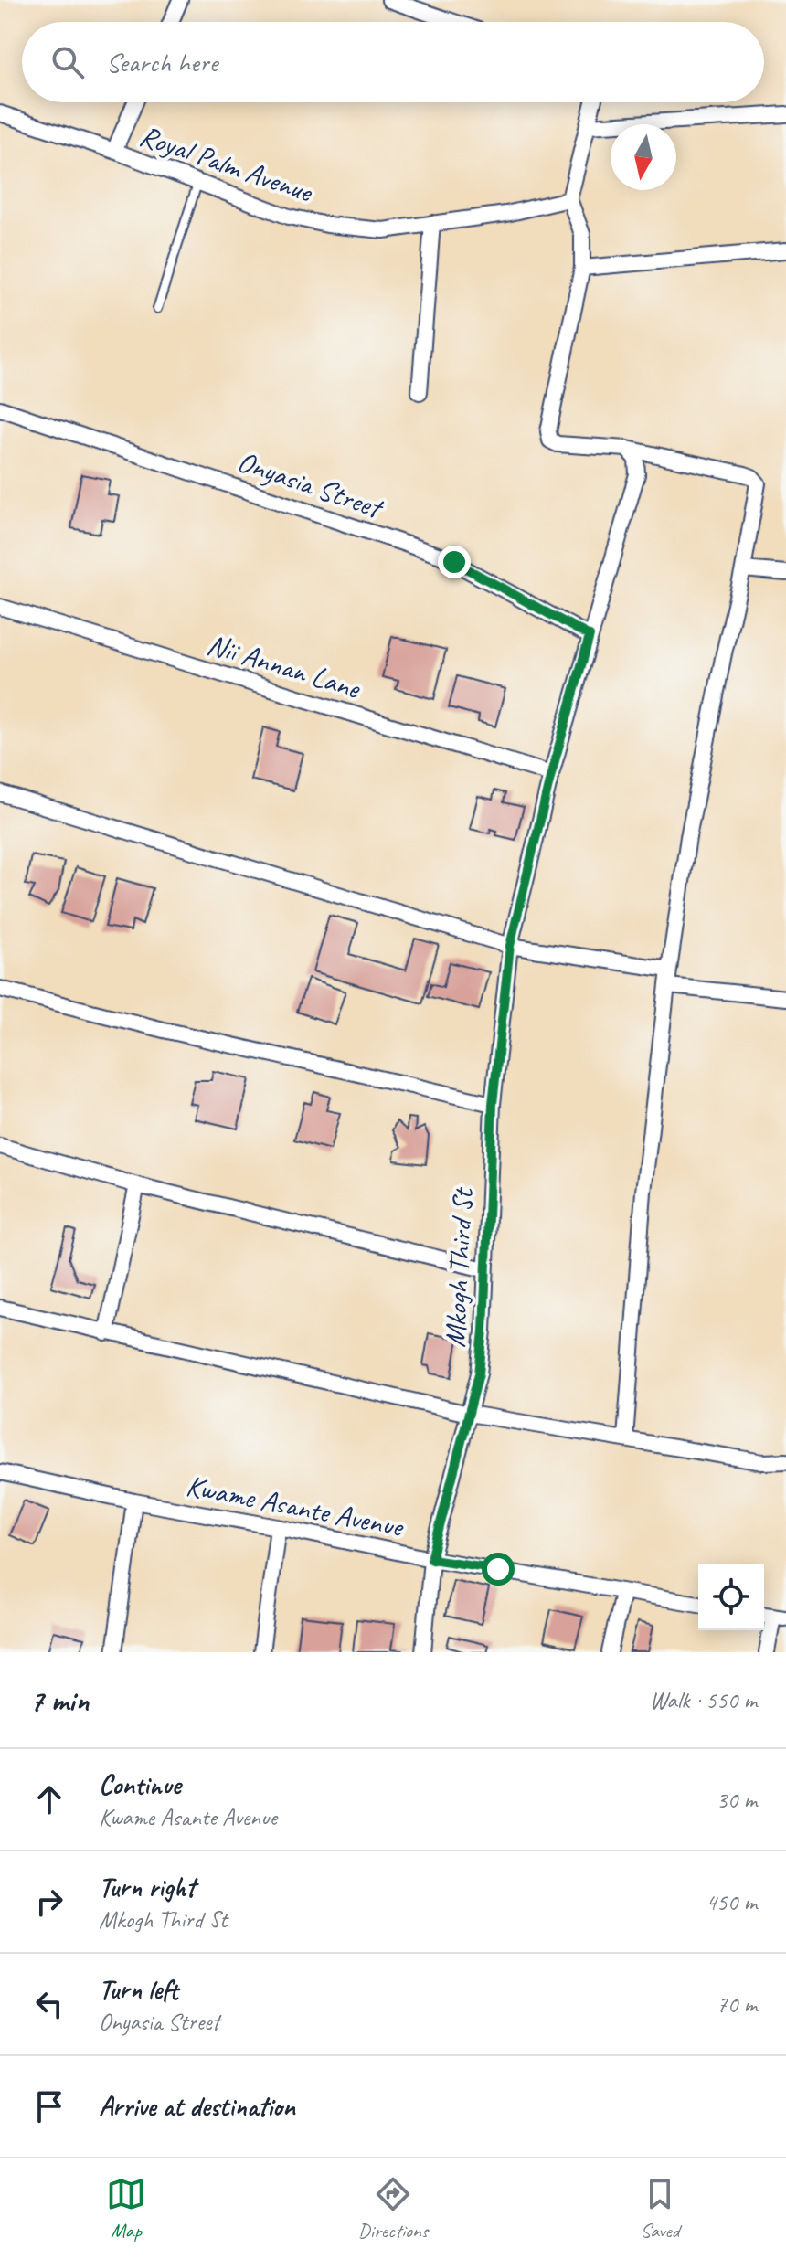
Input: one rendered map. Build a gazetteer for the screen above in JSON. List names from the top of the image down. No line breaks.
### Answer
{"streets":{"street":["Royal Palm Avenue","Onyasia Street","Nii Annan Lane","Mkogh Third St","Kwame Asante Avenue"]},"crossings":[["Onyasia Street","Mkogh Third St"],["Nii Annan Lane","Mkogh Third St"],["Mkogh Third St","Kwame Asante Avenue"]],"north":"bottom","page":{"search":"Search here","heading":["7 min","Walk · 550 m"],"list":[["Continue","Kwame Asante Avenue","30 m"],["Turn right","Mkogh Third St","450 m"],["Turn left","Onyasia Street","70 m"],"Arrive at destination"],"nav":["Map","Directions","Saved"]}}
